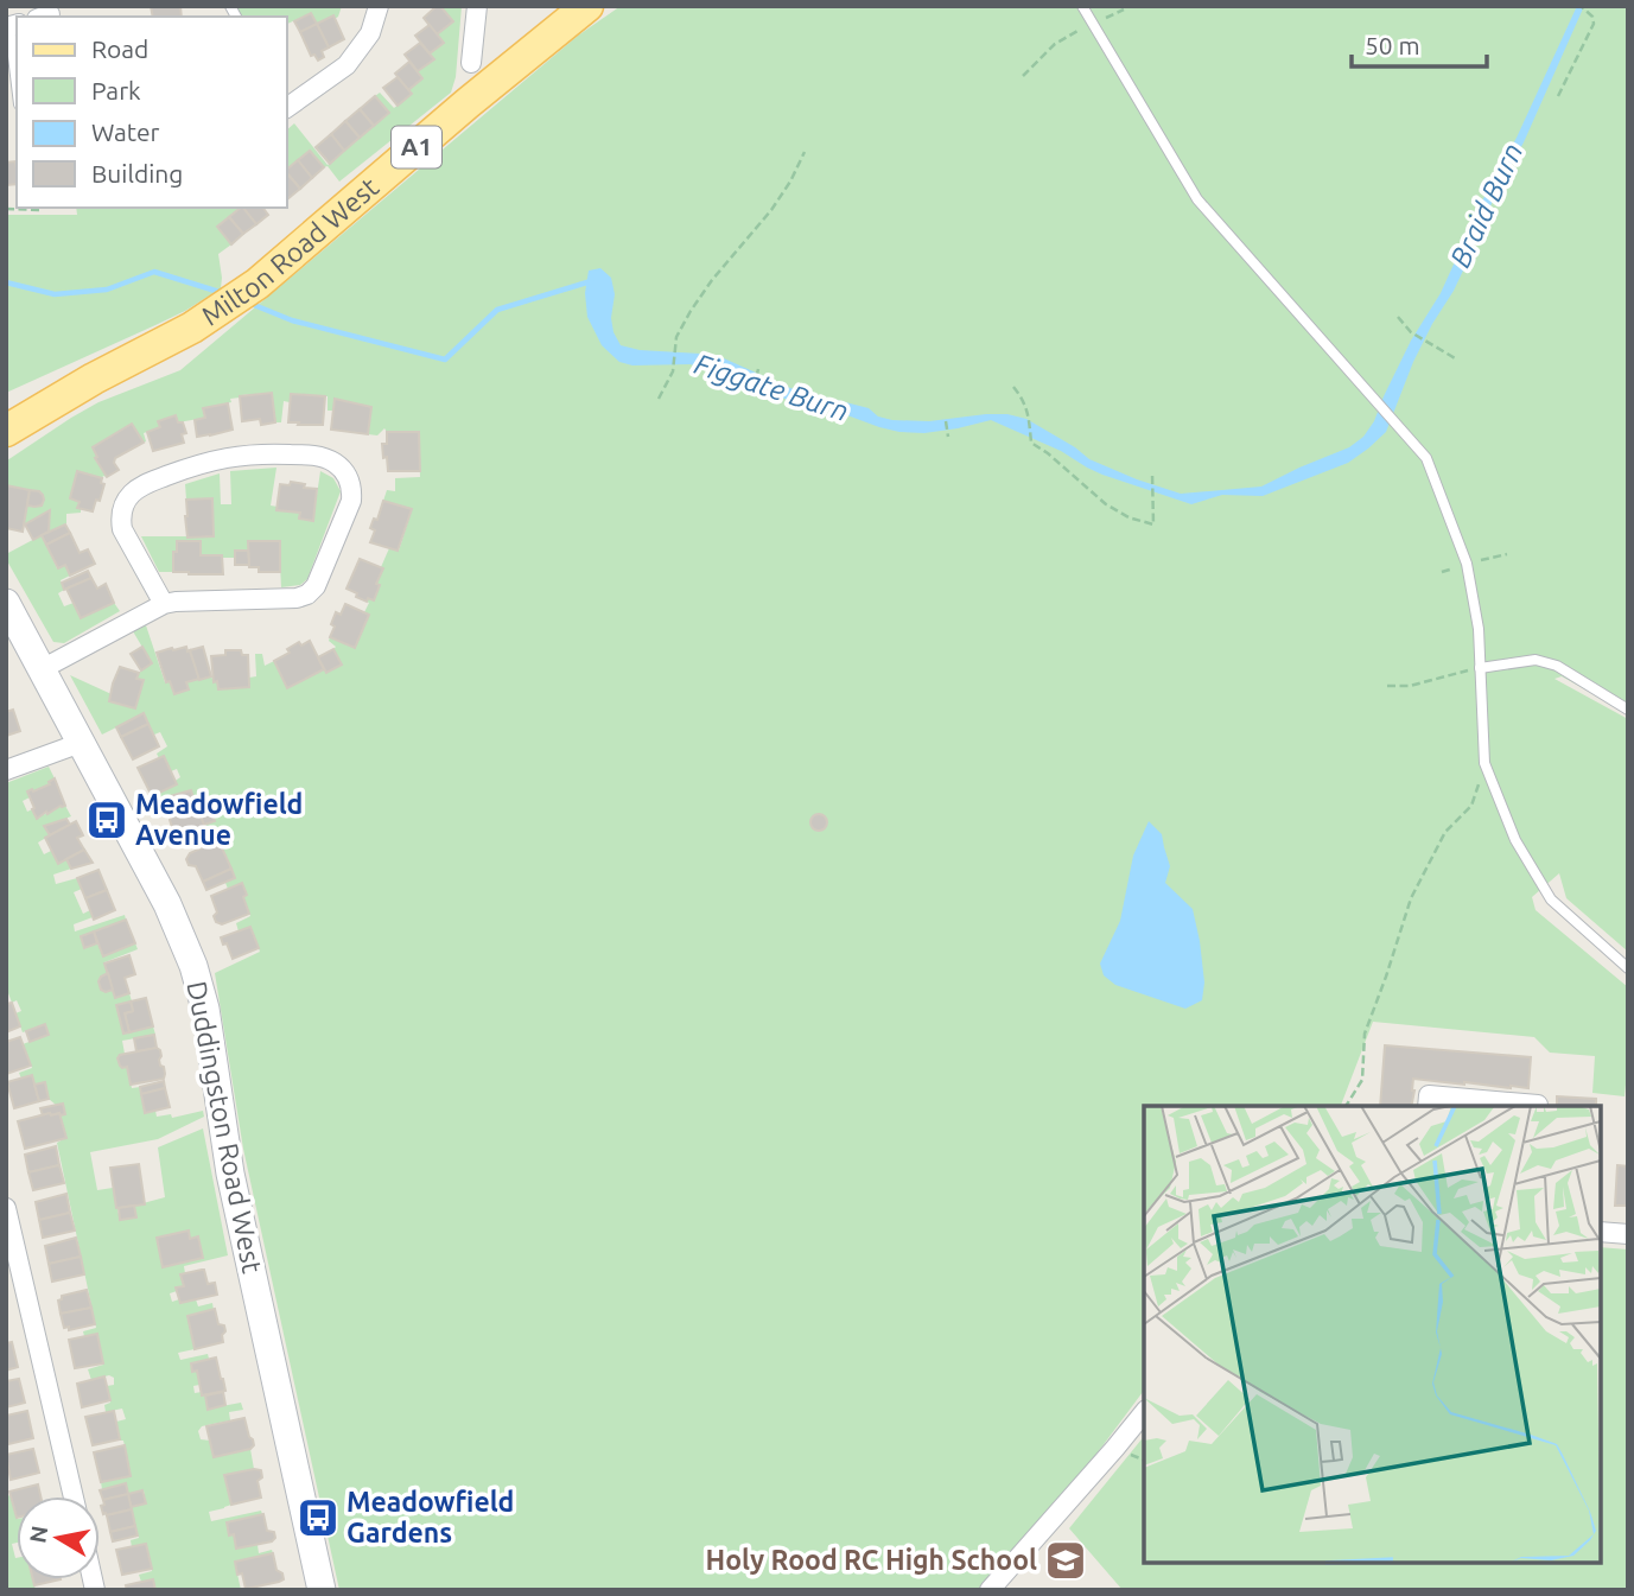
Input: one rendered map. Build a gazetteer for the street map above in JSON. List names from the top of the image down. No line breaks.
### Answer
{"streets":{"main road":["A1","Milton Road West"],"street":["Duddingston Road West"]},"water":["Braid Burn","Figgate Burn"],"places":{"bus stop":["Meadowfield Avenue","Meadowfield Gardens"],"school or university":["Holy Rood RC High School"]},"legend":["Road","Park","Water","Building"],"scale_bar":"50 m","north":"left"}
